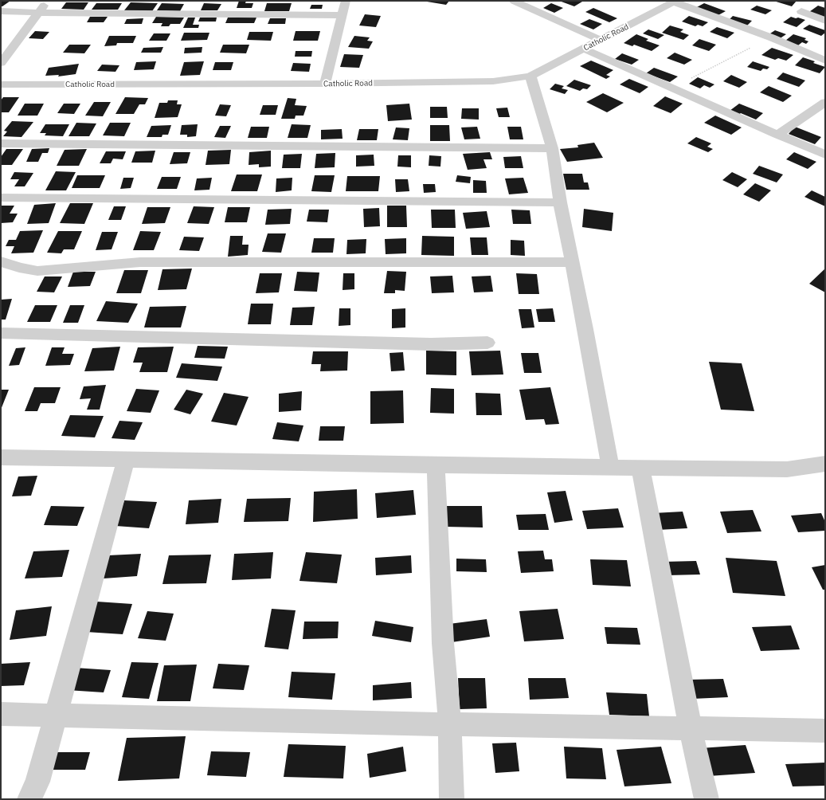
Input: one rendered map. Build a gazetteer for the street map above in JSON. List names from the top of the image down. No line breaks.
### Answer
{"streets":{"street":["Catholic Road"]}}
